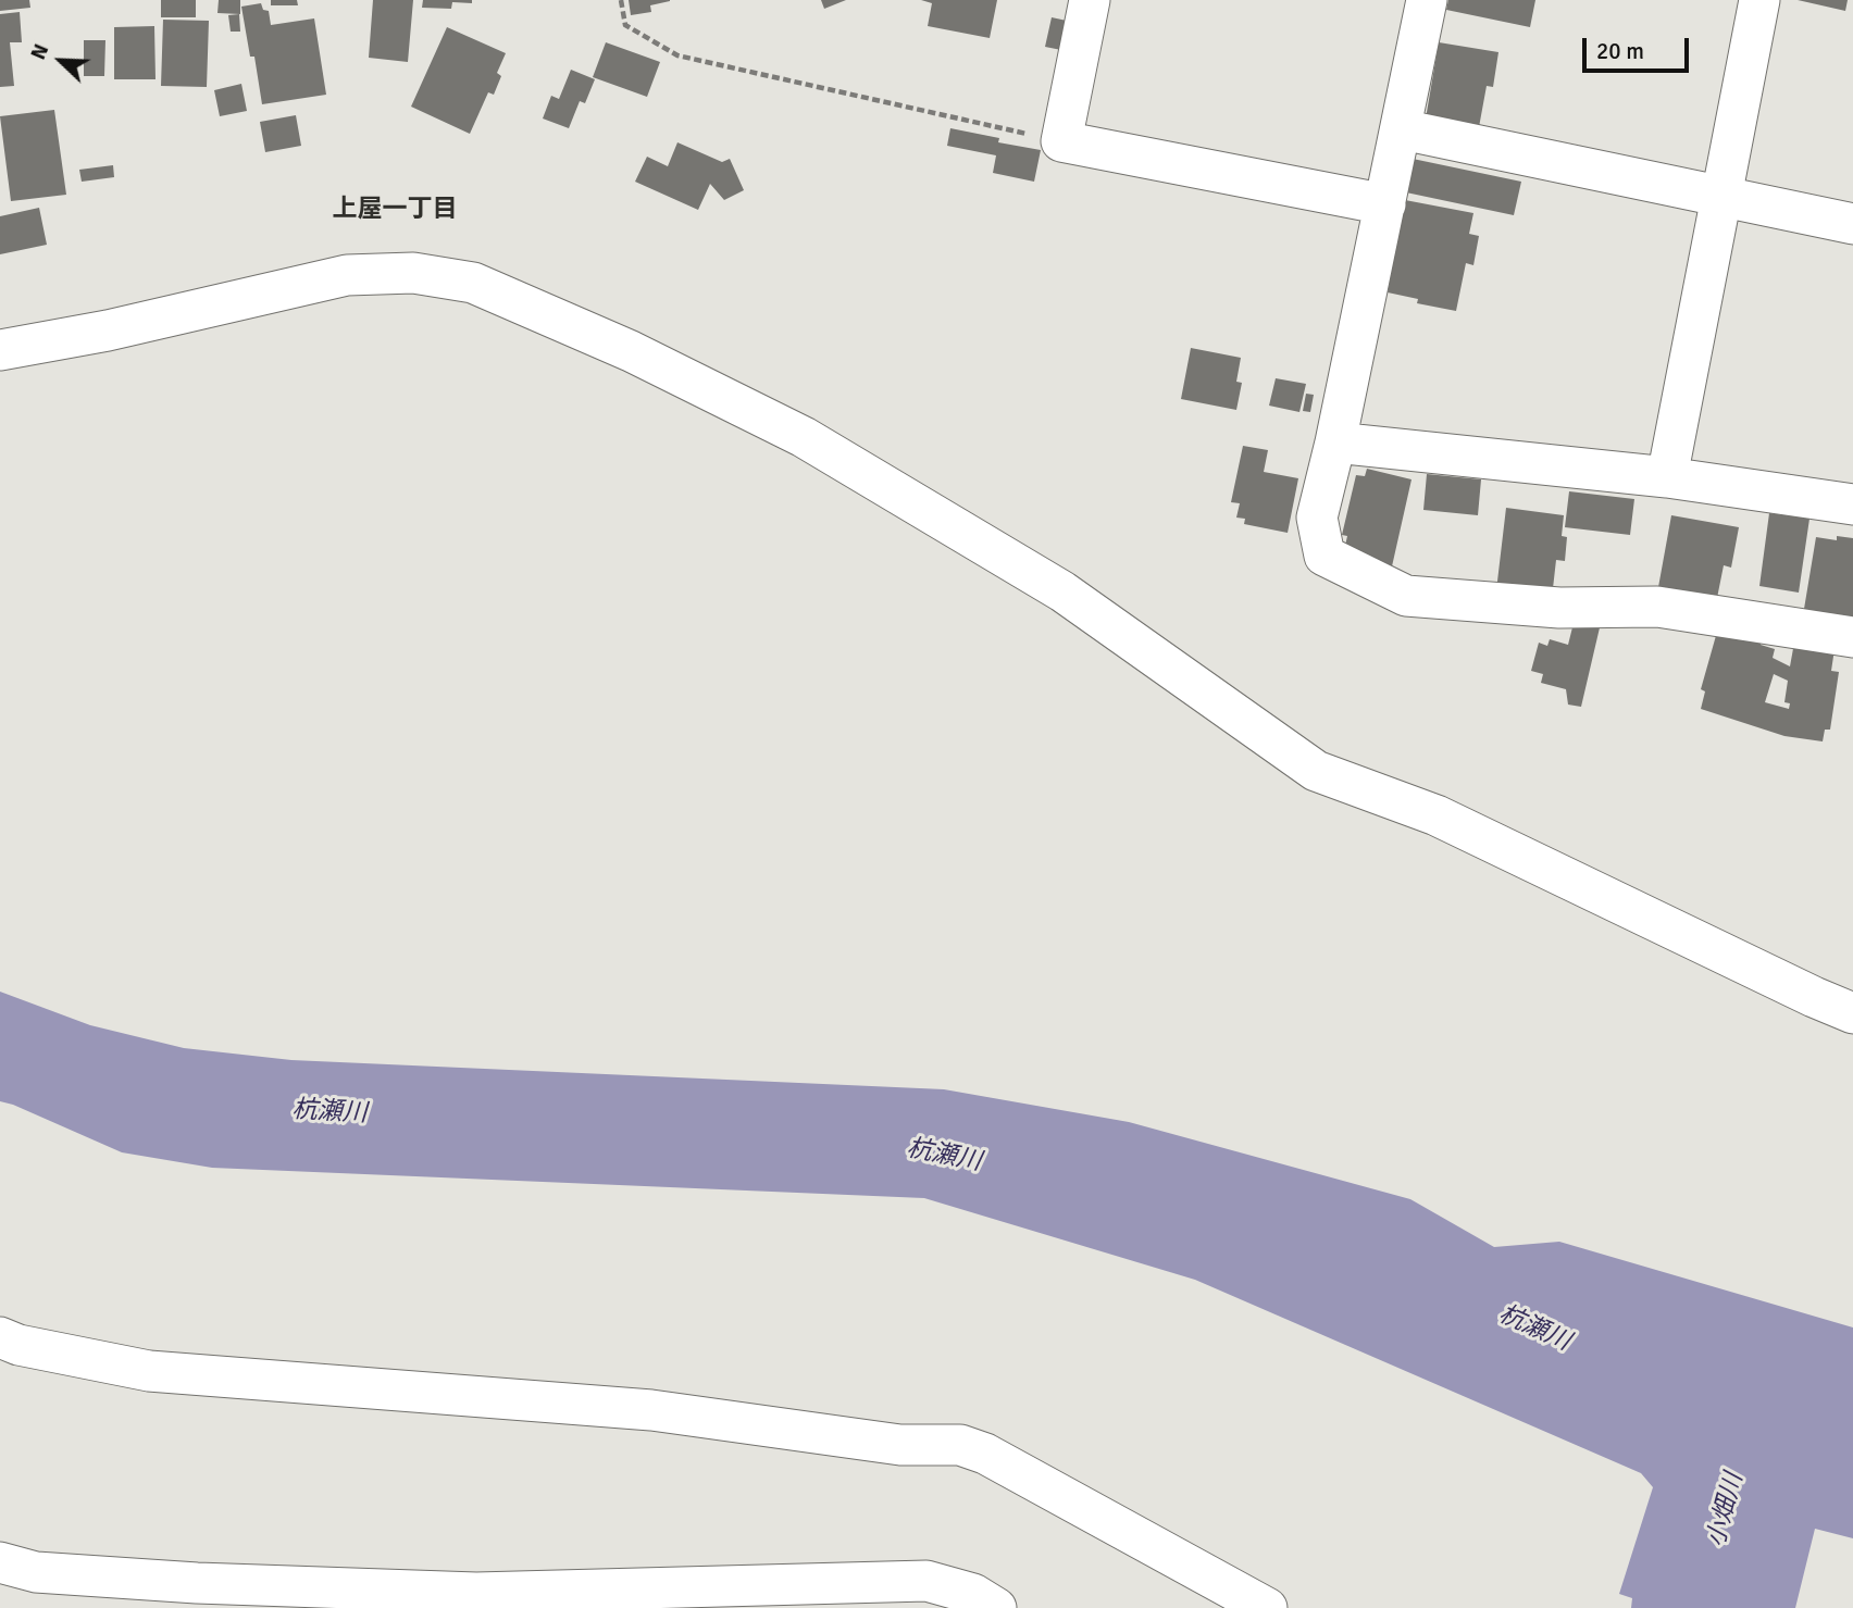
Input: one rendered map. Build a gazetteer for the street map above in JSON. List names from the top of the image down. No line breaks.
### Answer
{"districts":["上屋一丁目"],"water":["杭瀬川","小畑川"],"scale_bar":"20 m","north":"top left"}
